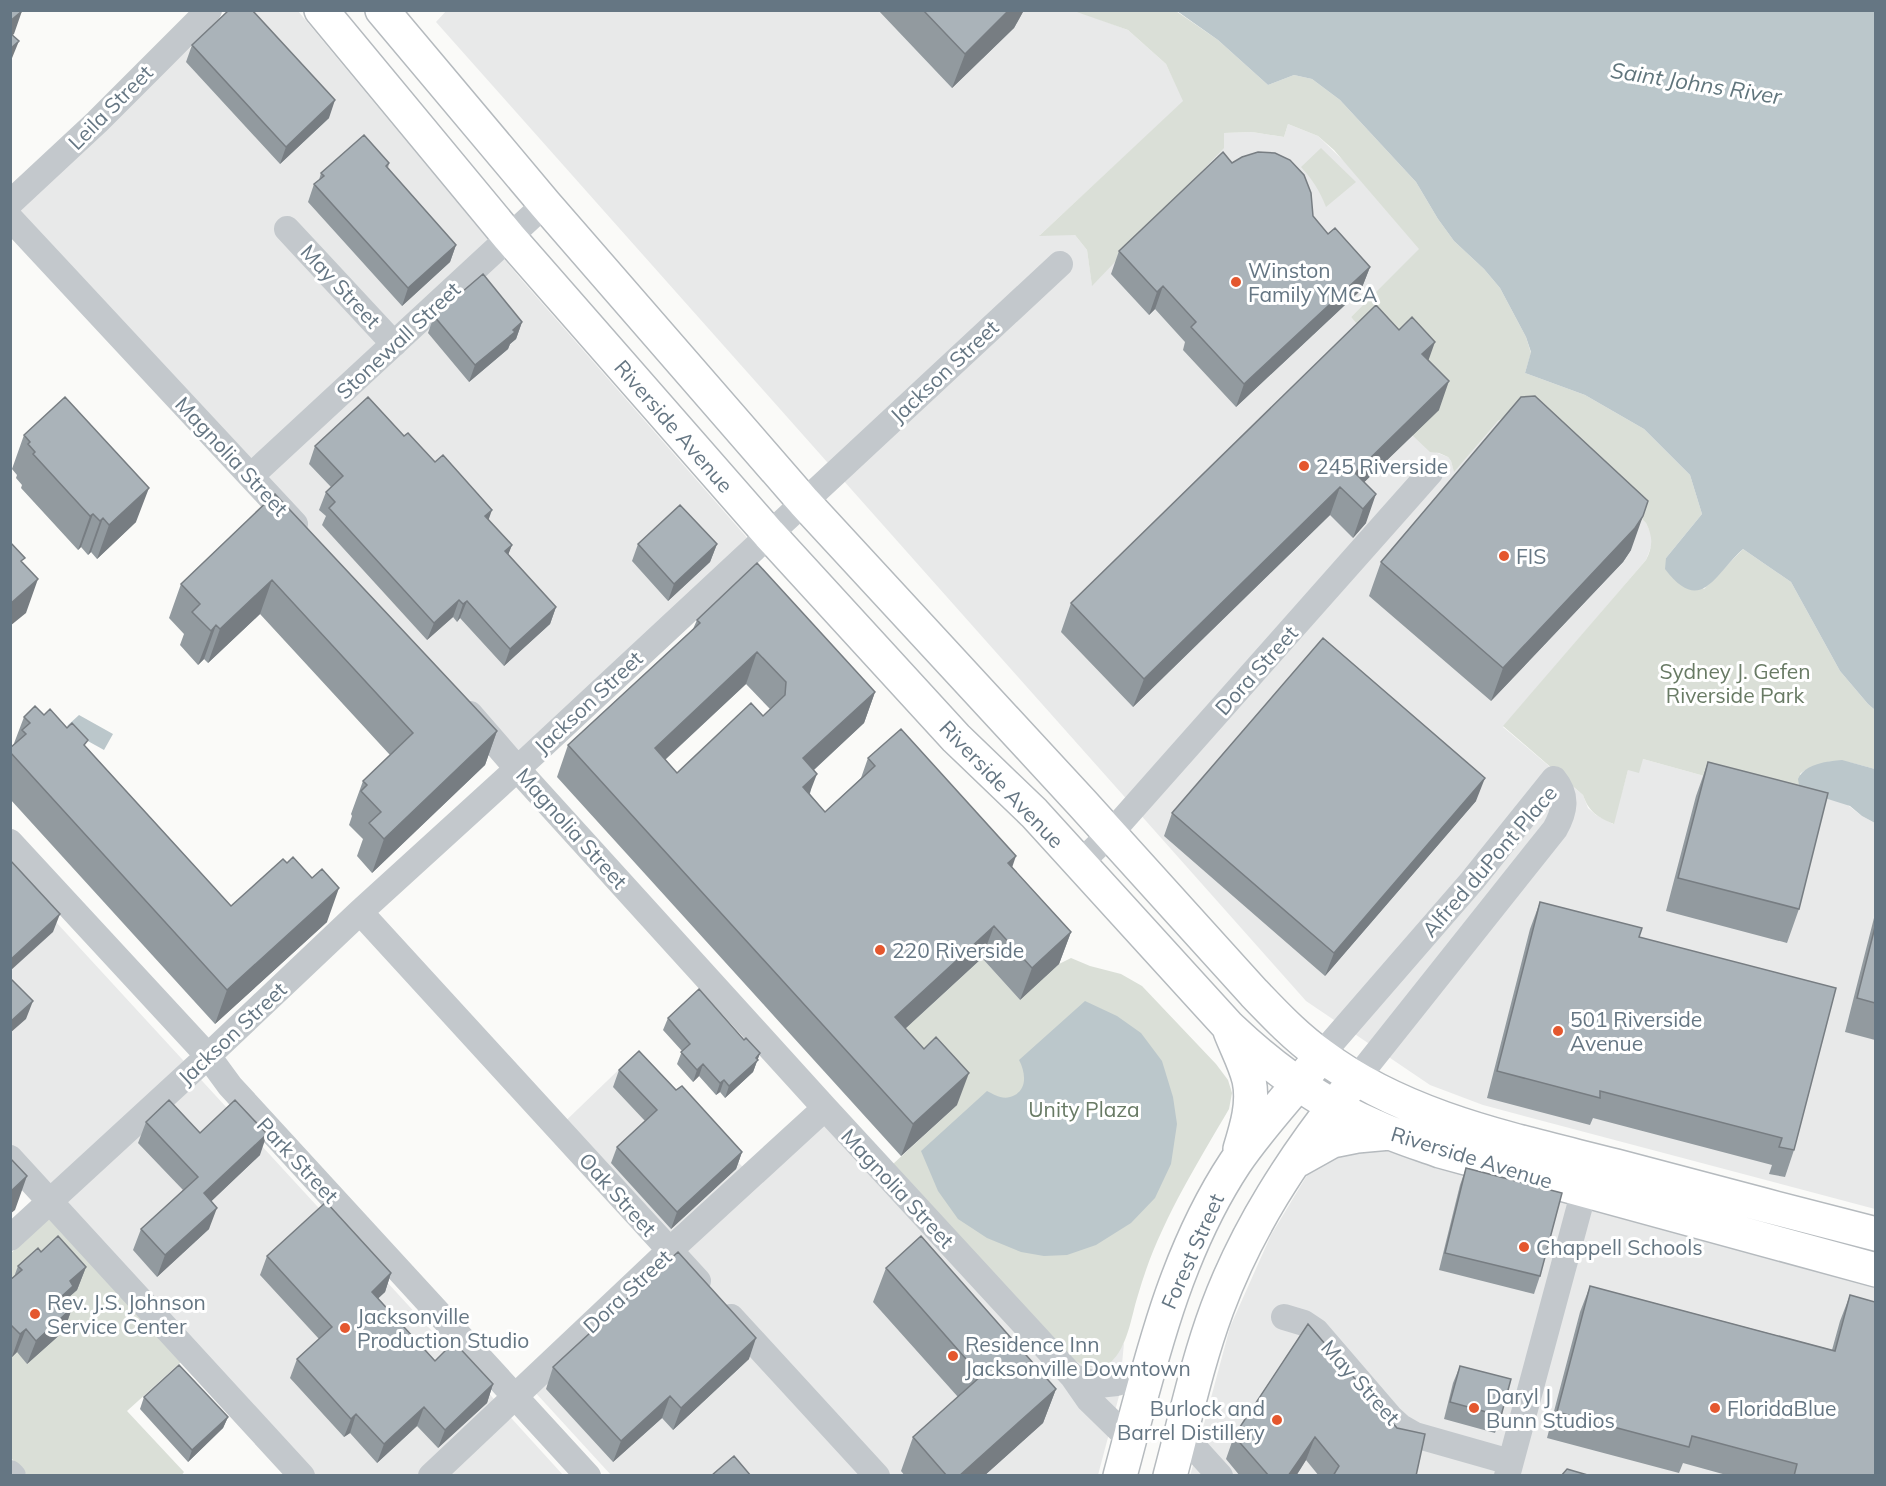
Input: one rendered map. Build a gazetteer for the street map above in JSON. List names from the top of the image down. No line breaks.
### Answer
{"streets":{"main road":["Riverside Avenue","Forest Street"],"street":["Leila Street","May Street","Stonewall Street","Jackson Street","Magnolia Street","Dora Street","Alfred duPont Place","Park Street","Oak Street"]},"crossings":[["May Street","Stonewall Street"],["Stonewall Street","Riverside Avenue"],["Stonewall Street","Magnolia Street"],["Jackson Street","Riverside Avenue"],["Jackson Street","Magnolia Street"],["Jackson Street","Park Street"],["Jackson Street","Oak Street"],["Riverside Avenue","Dora Street"],["Riverside Avenue","Alfred duPont Place"],["Riverside Avenue","Forest Street"],["Magnolia Street","Dora Street"],["Magnolia Street","Forest Street"],["Dora Street","Park Street"],["Dora Street","Oak Street"],["Alfred duPont Place","Forest Street"]],"water":["Saint Johns River"],"parks":["Sydney J. Gefen Riverside Park","Unity Plaza"],"places":["Winston Family YMCA","245 Riverside","FIS","220 Riverside","501 Riverside Avenue","Chappell Schools","Rev. J.S. Johnson Service Center","Jacksonville Production Studio","Residence Inn Jacksonville Downtown","Daryl J Bunn Studios","FloridaBlue","Burlock and Barrel Distillery"]}
